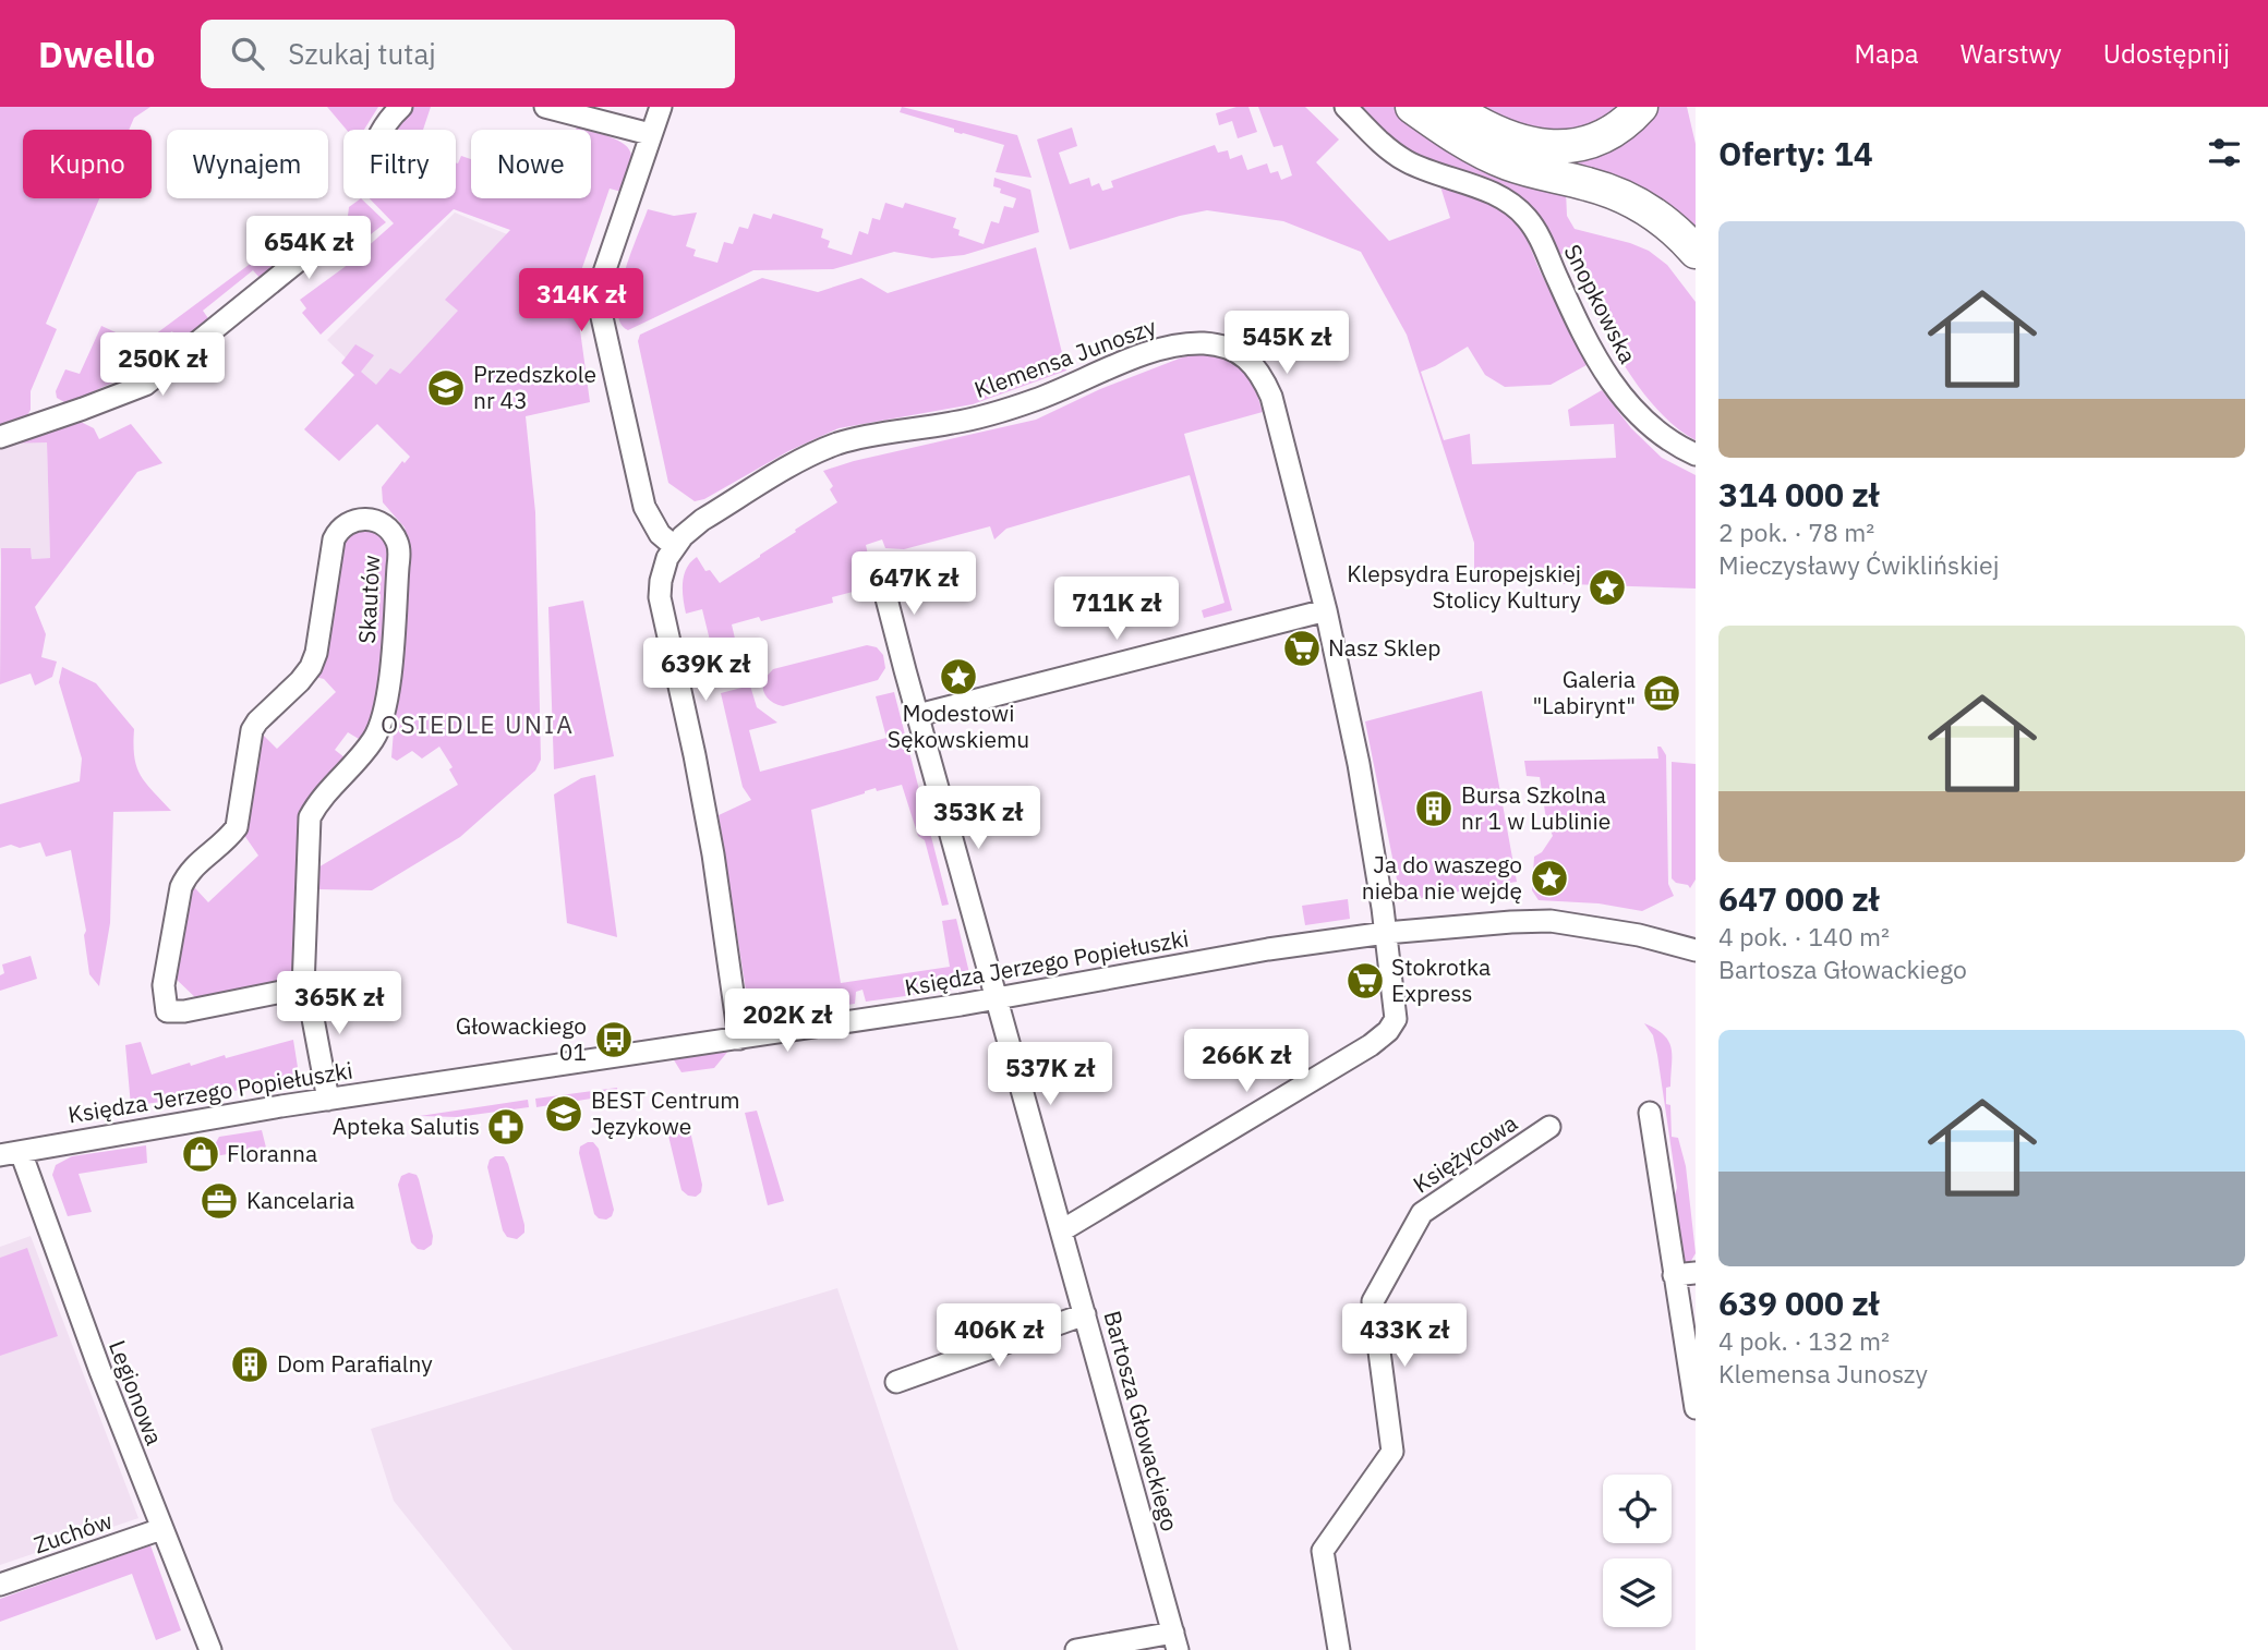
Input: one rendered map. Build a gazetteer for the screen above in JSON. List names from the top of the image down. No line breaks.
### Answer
{"streets":{"street":["Snopkowska","Klemensa Junoszy","Skautów","Księdza Jerzego Popiełuszki","Księżycowa","Legionowa","Bartosza Głowackiego","Zuchów"]},"crossings":[["Klemensa Junoszy","Księdza Jerzego Popiełuszki"],["Klemensa Junoszy","Bartosza Głowackiego"],["Skautów","Księdza Jerzego Popiełuszki"],["Księdza Jerzego Popiełuszki","Legionowa"],["Księdza Jerzego Popiełuszki","Bartosza Głowackiego"],["Legionowa","Zuchów"]],"districts":["OSIEDLE UNIA"],"places":{"school or university":["Przedszkole nr 43","BEST Centrum Językowe"],"place":["Klepsydra Europejskiej Stolicy Kultury","Modestowi Sękowskiemu","Ja do waszego nieba nie wejdę"],"supermarket":["Nasz Sklep","Stokrotka Express"],"museum":["Galeria \"Labirynt\""],"building":["Bursa Szkolna nr 1 w Lublinie","Dom Parafialny"],"bus stop":["Głowackiego 01"],"pharmacy":["Apteka Salutis"],"shop":["Floranna"],"office":["Kancelaria"]},"page":{"header":"Dwello","search":"Szukaj tutaj","nav":["Mapa","Warstwy","Udostępnij"],"heading":"Oferty: 14","chip":["Kupno","Wynajem","Filtry","Nowe"],"list":[{"name":"314 000 zł","note":"2 pok. · 78 m² · Mieczysławy Ćwiklińskiej"},{"name":"647 000 zł","note":"4 pok. · 140 m² · Bartosza Głowackiego"},{"name":"639 000 zł","note":"4 pok. · 132 m² · Klemensa Junoszy"}],"price":["654K zł","314K zł","545K zł","250K zł","647K zł","711K zł","639K zł","353K zł","365K zł","202K zł","266K zł","537K zł","406K zł","433K zł"]}}
